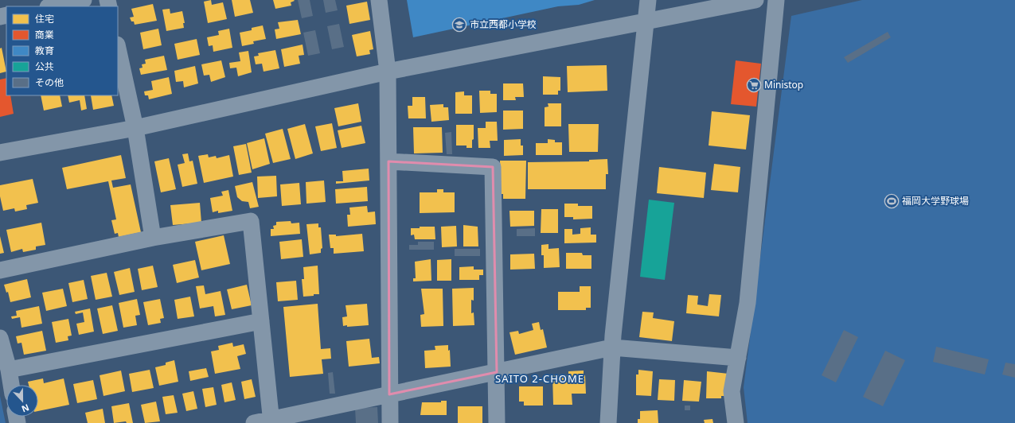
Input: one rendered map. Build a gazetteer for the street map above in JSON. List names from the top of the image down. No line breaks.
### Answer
{"districts":["SAITO 2-CHOME"],"places":{"school or university":["市立西都小学校"],"supermarket":["Ministop"],"sports":["福岡大学野球場"]},"legend":["住宅","商業","教育","公共","その他"],"north":"bottom"}
